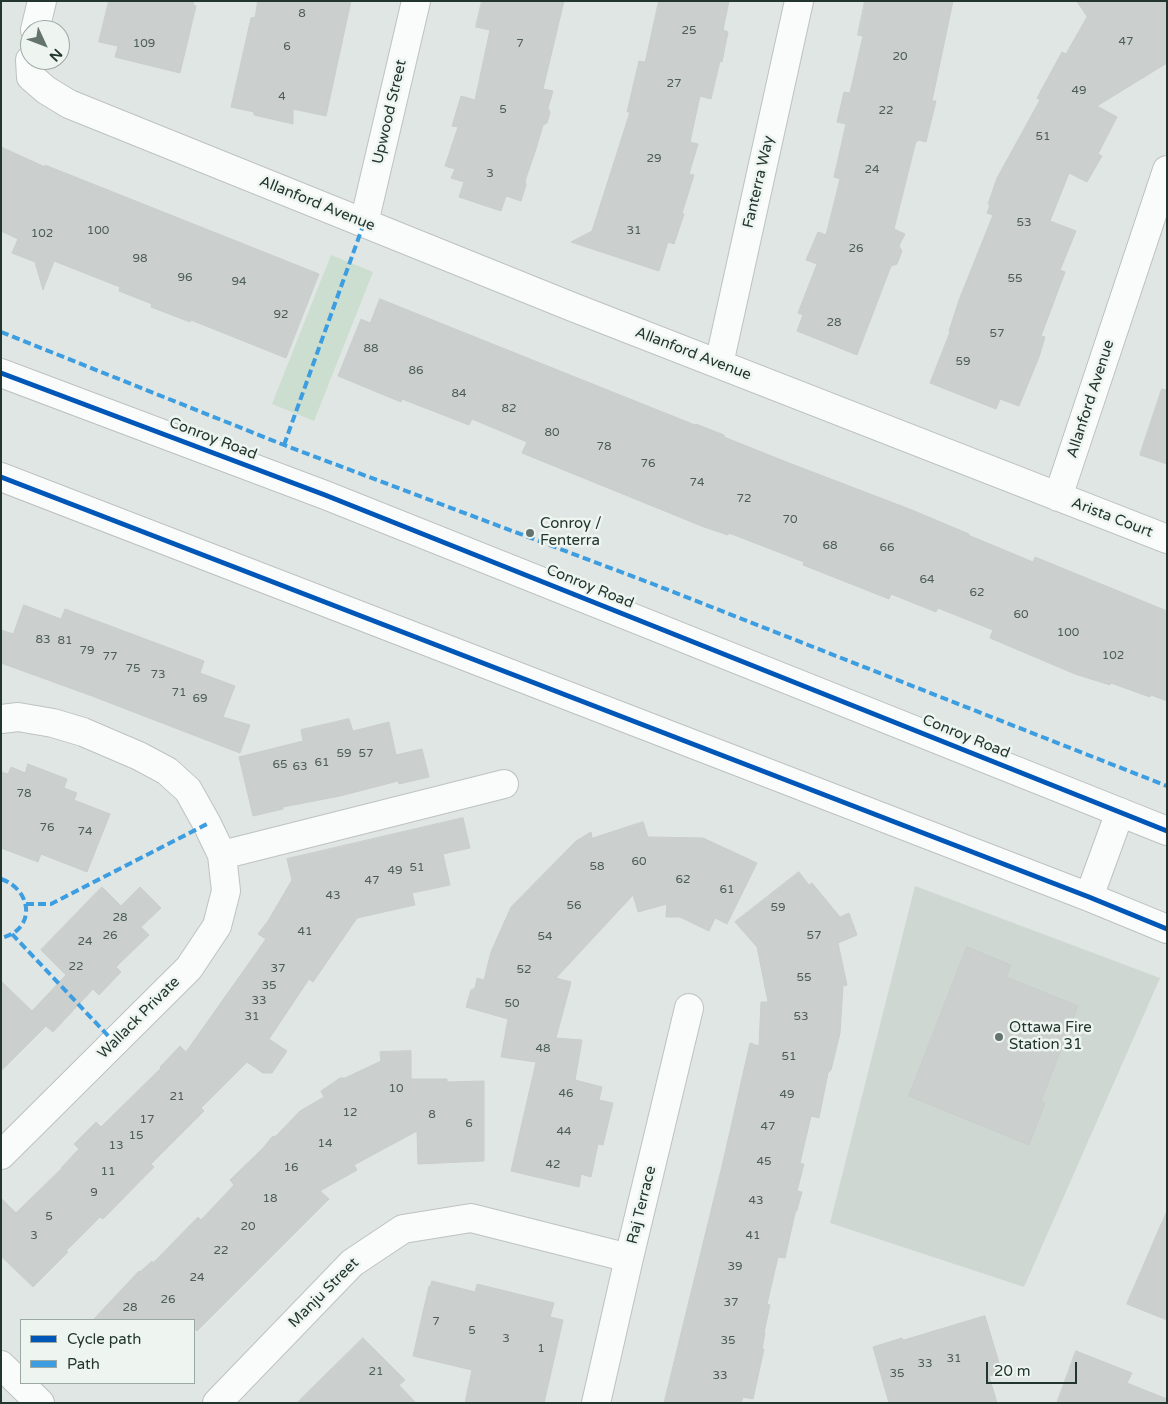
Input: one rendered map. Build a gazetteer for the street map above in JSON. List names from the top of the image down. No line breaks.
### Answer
{"streets":{"street":["Upwood Street","Fanterra Way","Allanford Avenue","Conroy Road","Arista Court","Wallack Private","Raj Terrace","Manju Street"]},"crossings":[["Upwood Street","Allanford Avenue"],["Fanterra Way","Allanford Avenue"],["Allanford Avenue","Arista Court"],["Raj Terrace","Manju Street"]],"places":["Conroy / Fenterra","Ottawa Fire Station 31"],"house_numbers":["8","25","47","109","7","6","20","27","49","4","5","22","51","29","24","3","53","100","31","102","26","98","96","55","94","92","28","57","88","59","86","84","82","80","78","76","74","72","70","68","66","64","62","60","100","83","81","79","102","77","75","73","71","69","59","57","61","65","63","78","76","74","60","58","51","49","62","47","61","43","56","59","28","41","26","57","54","24","22","37","52","55","35","33","50","31","53","48","51","10","46","49","21","12","8","17","6","47","44","15","14","13","45","42","16","11","9","18","43","5","20","3","41","22","39","24","26","37","28","7","5","3","35","1","31","33","21","35","33"],"legend":["Cycle path","Path"],"scale_bar":"20 m","north":"bottom right"}
